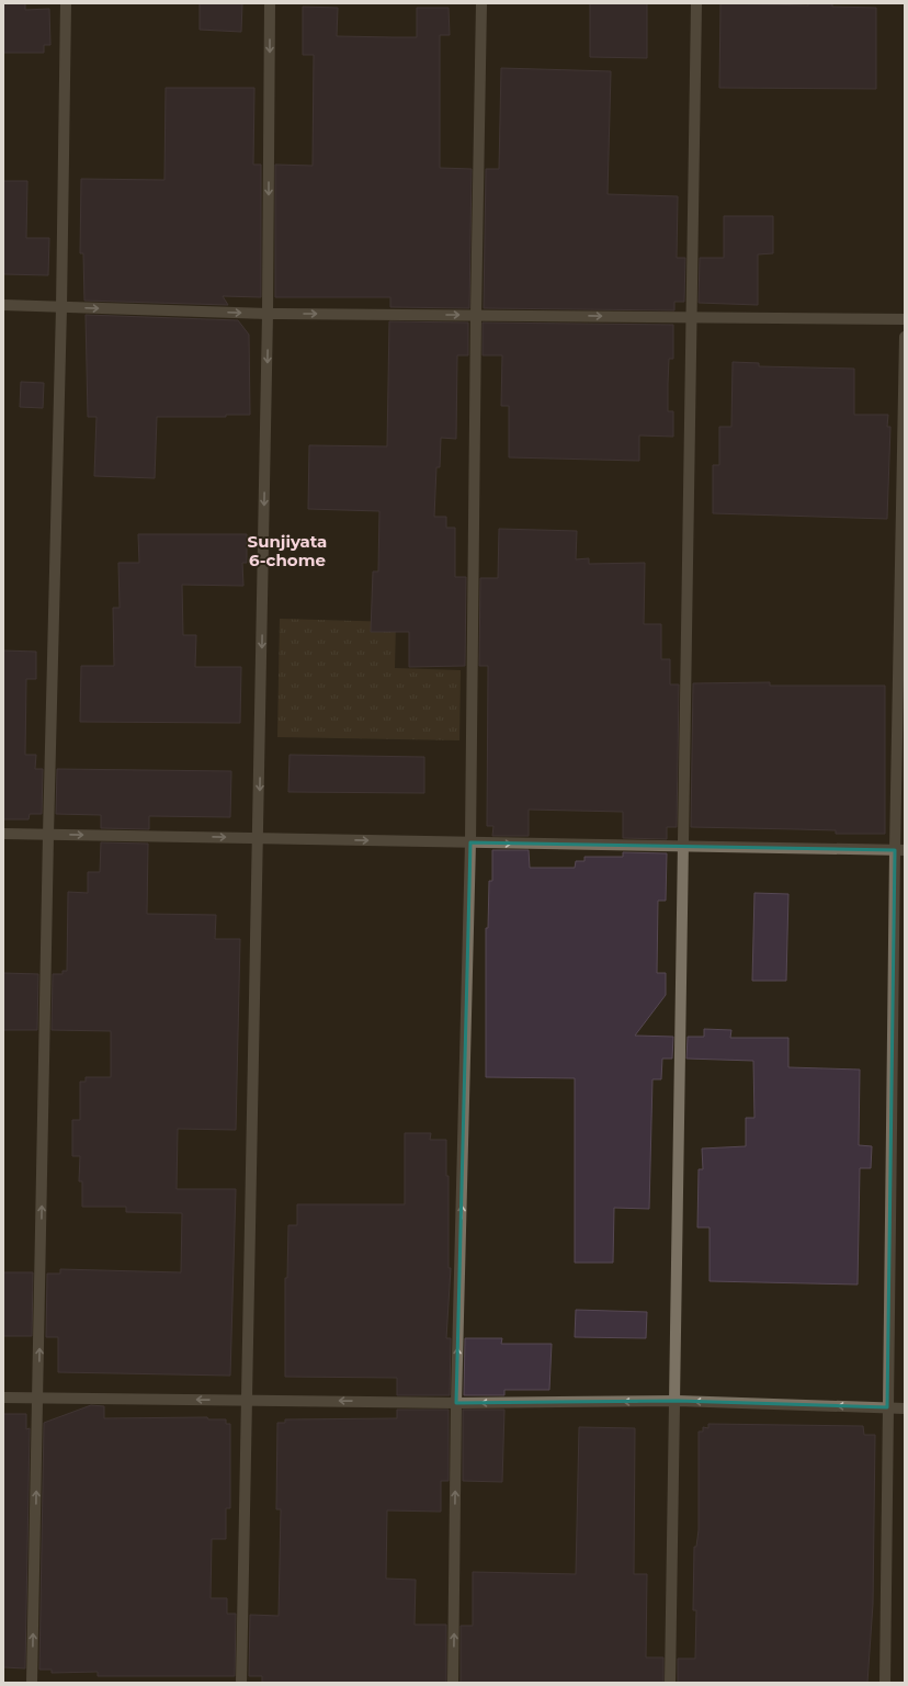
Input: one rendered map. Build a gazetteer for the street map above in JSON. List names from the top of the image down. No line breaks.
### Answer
{"districts":["Sunjiyata 6-chome"]}
